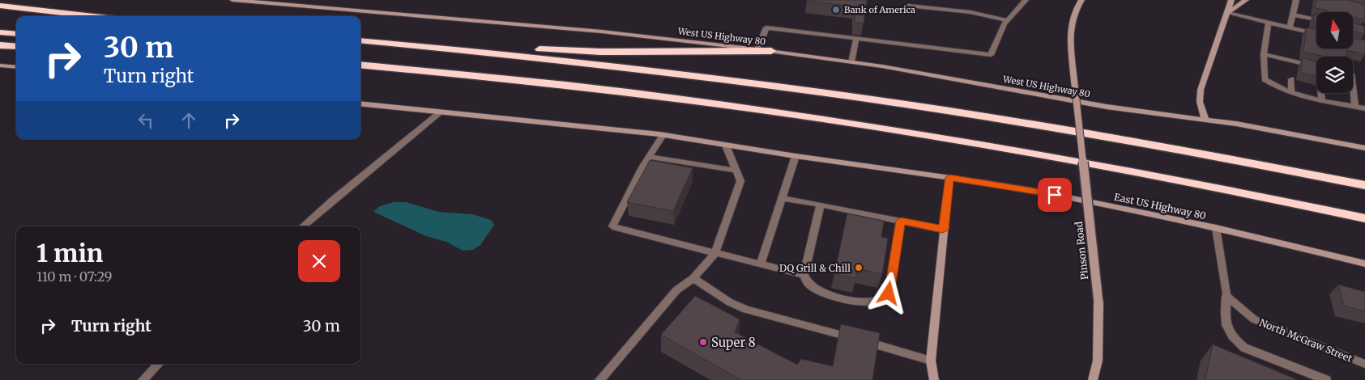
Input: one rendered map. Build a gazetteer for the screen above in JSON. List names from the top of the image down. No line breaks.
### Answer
{"streets":{"main road":["West US Highway 80","East US Highway 80","Pinson Road"],"street":["North McGraw Street"]},"places":["Bank of America","DQ Grill & Chill","Super 8"],"north":"top","page":{"turn":["30 m","Turn right"],"heading":["1 min","110 m · 07:29"],"list":[{"name":"Turn right","value":"30 m"}]}}
